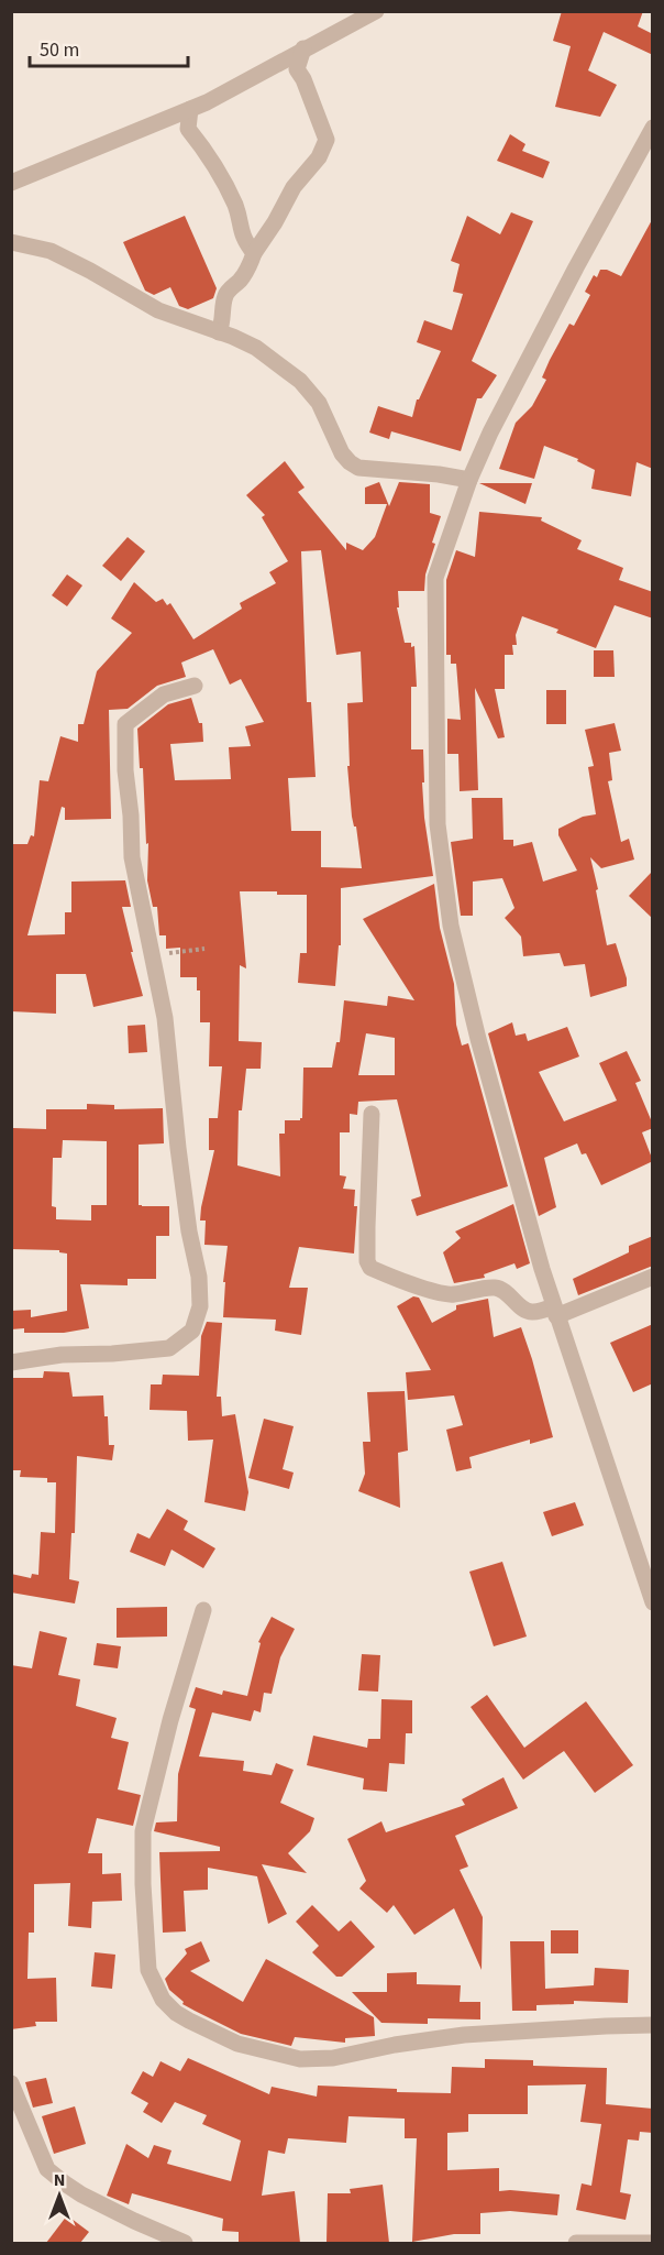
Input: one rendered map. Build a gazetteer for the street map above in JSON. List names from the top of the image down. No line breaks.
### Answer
{"scale_bar":"50 m","north":"top"}
